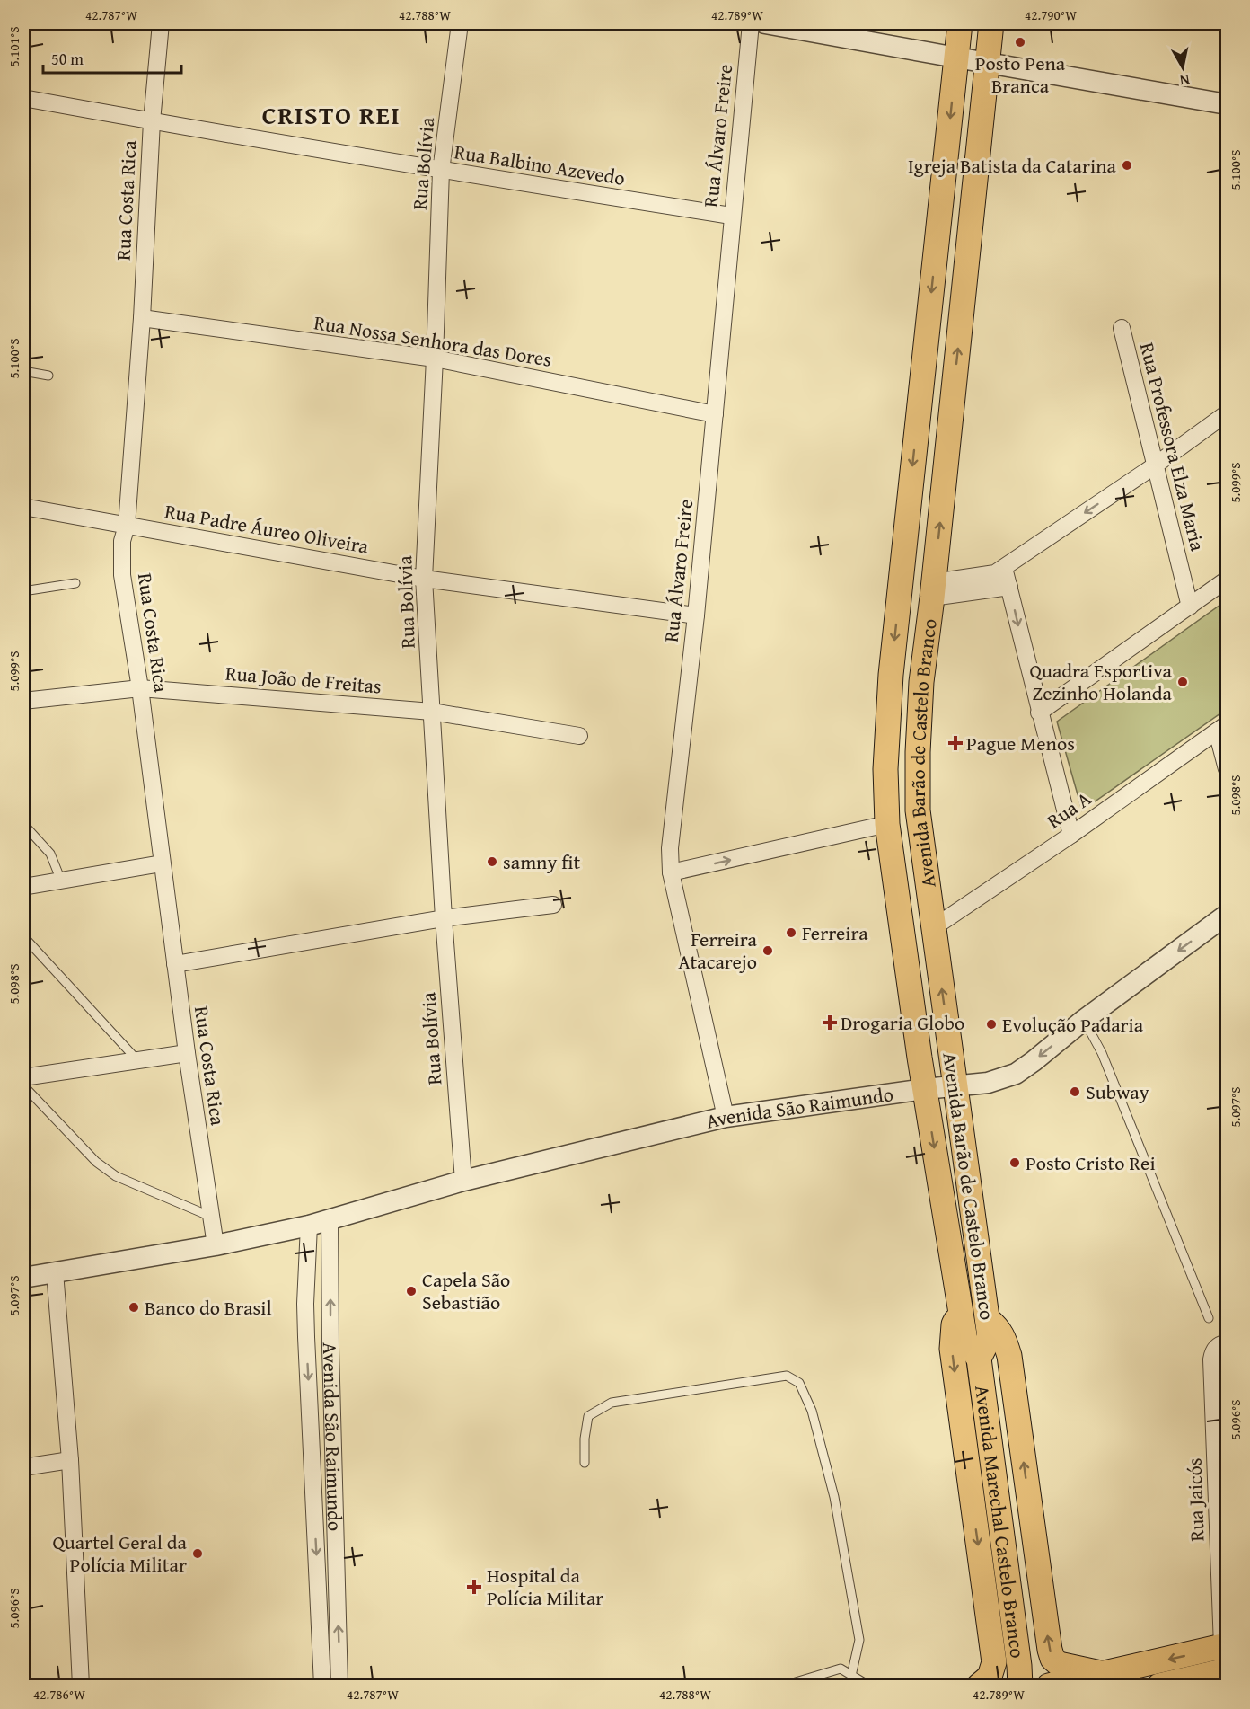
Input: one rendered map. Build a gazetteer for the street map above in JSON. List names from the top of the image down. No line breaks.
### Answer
{"streets":{"main road":["Avenida Barão de Castelo Branco","Avenida Marechal Castelo Branco"],"street":["Rua Álvaro Freire","Rua Bolívia","Rua Balbino Azevedo","Rua Costa Rica","Rua Nossa Senhora das Dores","Rua Professora Elza Maria","Rua Padre Áureo Oliveira","Rua João de Freitas","Rua A","Avenida São Raimundo","Rua Jaicós"]},"crossings":[["Rua Álvaro Freire","Rua Balbino Azevedo"],["Rua Álvaro Freire","Rua Nossa Senhora das Dores"],["Rua Álvaro Freire","Rua Padre Áureo Oliveira"],["Rua Álvaro Freire","Avenida São Raimundo"],["Rua Bolívia","Rua Balbino Azevedo"],["Rua Bolívia","Rua Nossa Senhora das Dores"],["Rua Bolívia","Rua Padre Áureo Oliveira"],["Rua Bolívia","Rua João de Freitas"],["Rua Bolívia","Avenida São Raimundo"],["Rua Balbino Azevedo","Rua Costa Rica"],["Rua Costa Rica","Rua Nossa Senhora das Dores"],["Rua Costa Rica","Rua Padre Áureo Oliveira"],["Rua Costa Rica","Rua João de Freitas"],["Rua Costa Rica","Avenida São Raimundo"],["Avenida Barão de Castelo Branco","Rua A"],["Avenida Barão de Castelo Branco","Avenida São Raimundo"],["Avenida Barão de Castelo Branco","Avenida Marechal Castelo Branco"]],"districts":["CRISTO REI"],"places":{"other":["Posto Pena Branca","Igreja Batista da Catarina","Quadra Esportiva Zezinho Holanda","samny fit","Ferreira","Ferreira Atacarejo","Evolução Padaria","Subway","Posto Cristo Rei","Capela São Sebastião","Banco do Brasil","Quartel Geral da Polícia Militar"],"health":["Pague Menos","Drogaria Globo","Hospital da Polícia Militar"]},"scale_bar":"50 m","north":"bottom","coordinates":["42.787°W","42.788°W","42.789°W","42.790°W","5.101°S","5.100°S","5.099°S","5.098°S","5.097°S","5.096°S","42.786°W"]}
